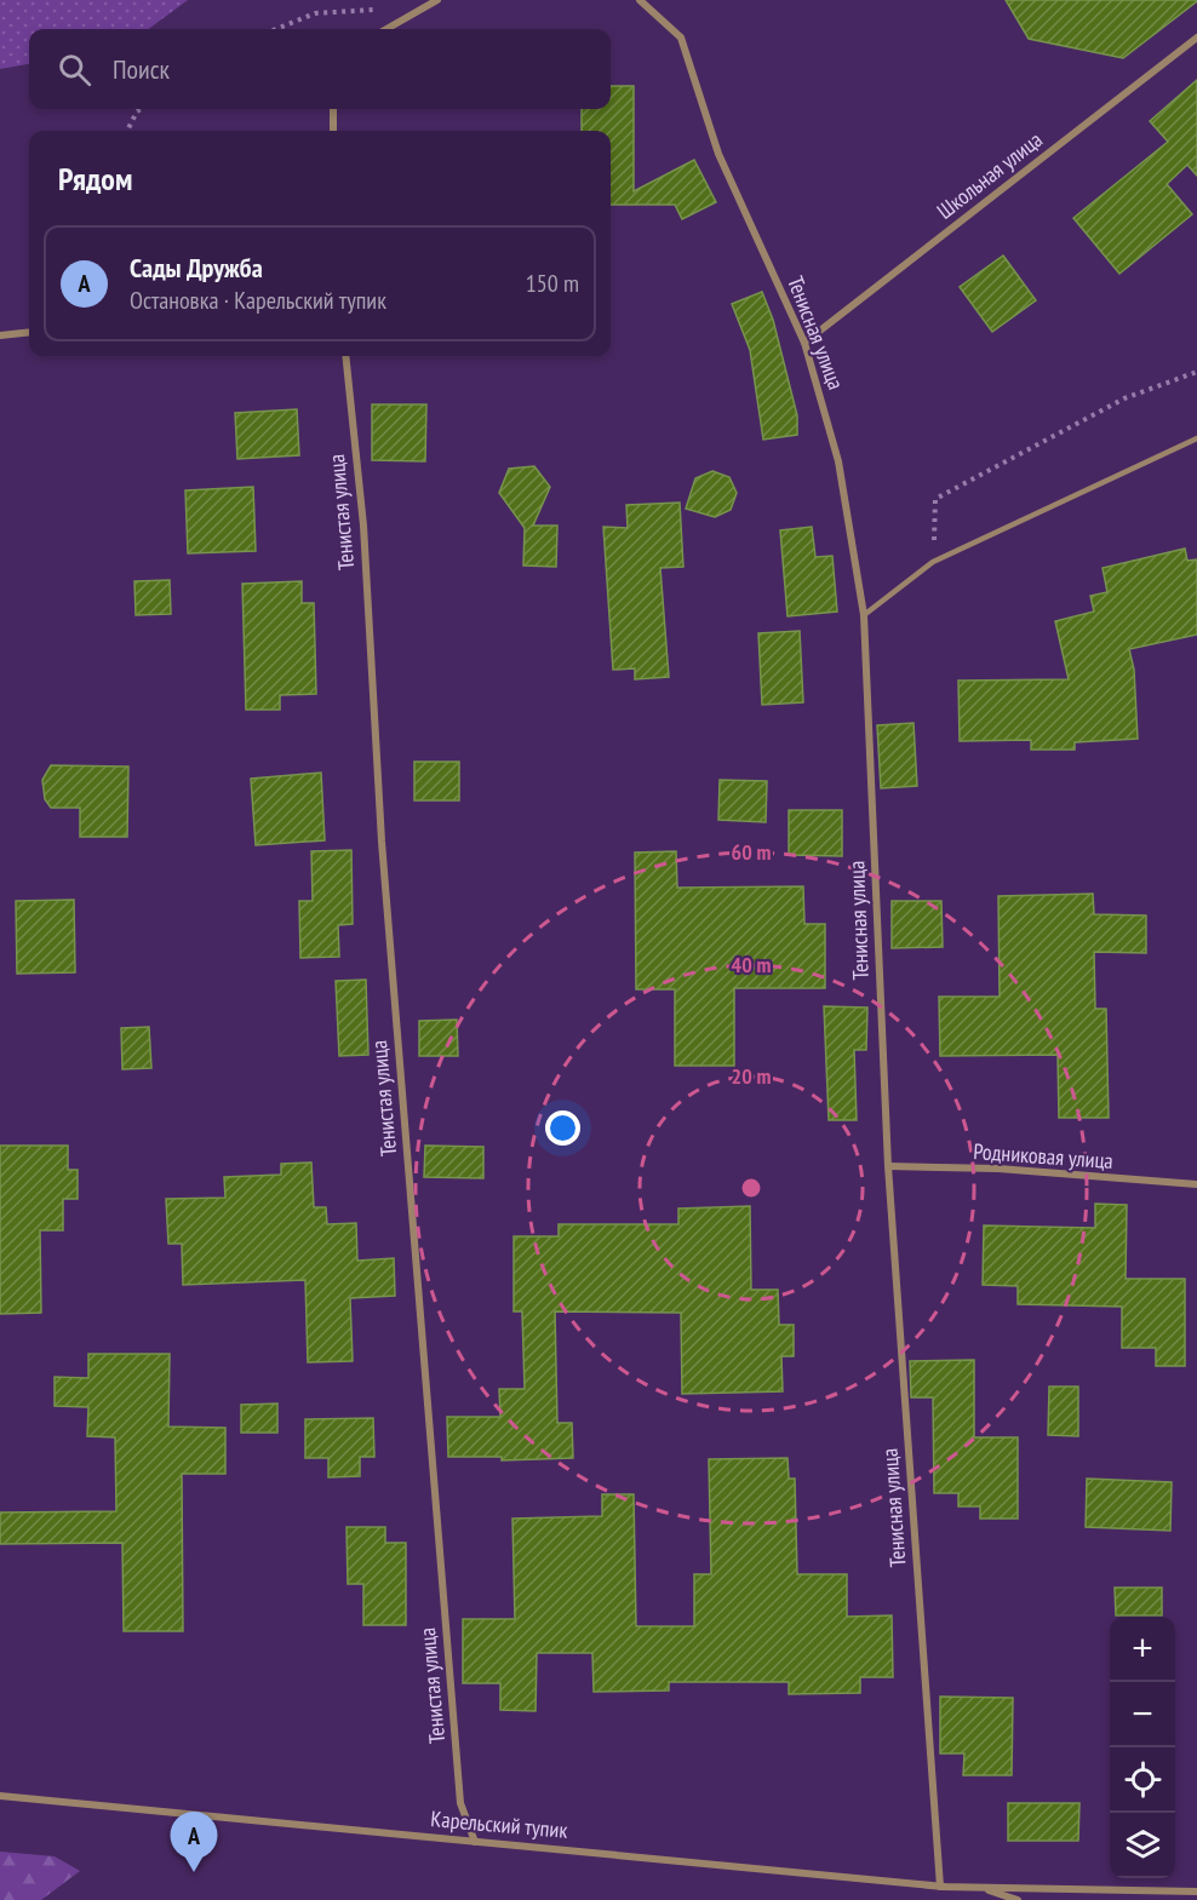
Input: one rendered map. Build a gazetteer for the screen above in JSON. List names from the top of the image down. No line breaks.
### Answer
{"streets":{"street":["Школьная улица","Тенисная улица","Тенистая улица","Родниковая улица","Карельский тупик"]},"crossings":[["Школьная улица","Тенисная улица"],["Тенисная улица","Родниковая улица"],["Тенисная улица","Карельский тупик"],["Тенистая улица","Карельский тупик"]],"page":{"search":"Поиск","heading":"Рядом","list":[{"mark":"A","name":"Сады Дружба","note":"Остановка · Карельский тупик","value":"150 m"}],"map_buttons":["+","−"],"pins":"A"},"rings":["60 m","40 m","20 m"]}
